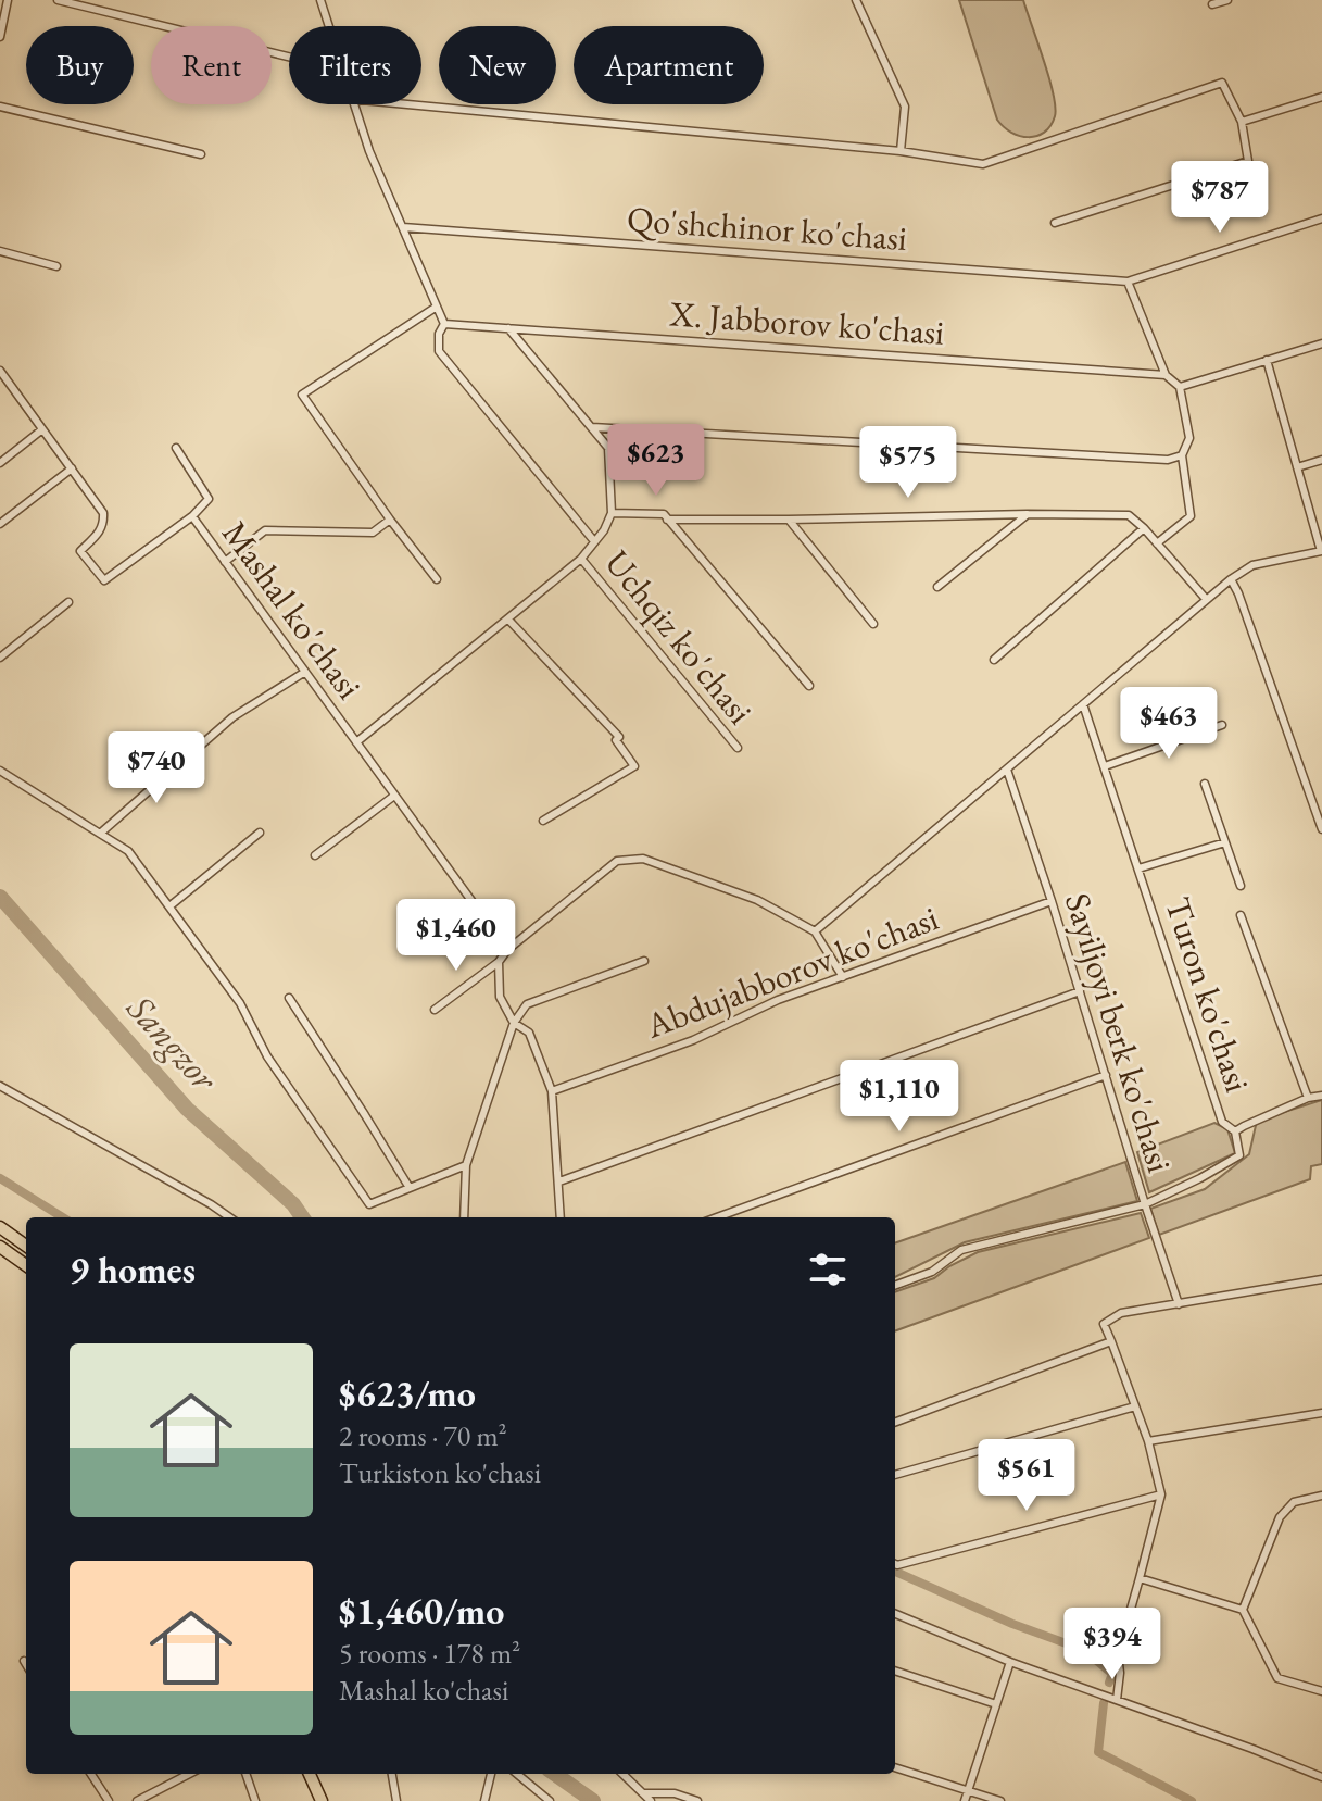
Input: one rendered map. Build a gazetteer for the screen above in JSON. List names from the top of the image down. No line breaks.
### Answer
{"streets":{"street":["Qo'shchinor ko'chasi","X. Jabborov ko'chasi","Mashal ko'chasi","Uchqiz ko'chasi","Abdujabborov ko'chasi","Turon ko'chasi","Sayiljoyi berk ko'chasi"]},"crossings":[["Qo'shchinor ko'chasi","Uchqiz ko'chasi"],["X. Jabborov ko'chasi","Uchqiz ko'chasi"],["Abdujabborov ko'chasi","Sayiljoyi berk ko'chasi"]],"water":["Sangzor"],"page":{"chip":["Buy","Rent","Filters","New","Apartment"],"price":["$787","$623","$575","$463","$740","$1,460","$1,110","$561","$394"],"heading":"9 homes","list":[{"name":"$623/mo","note":"2 rooms · 70 m² · Turkiston ko'chasi"},{"name":"$1,460/mo","note":"5 rooms · 178 m² · Mashal ko'chasi"}]}}
